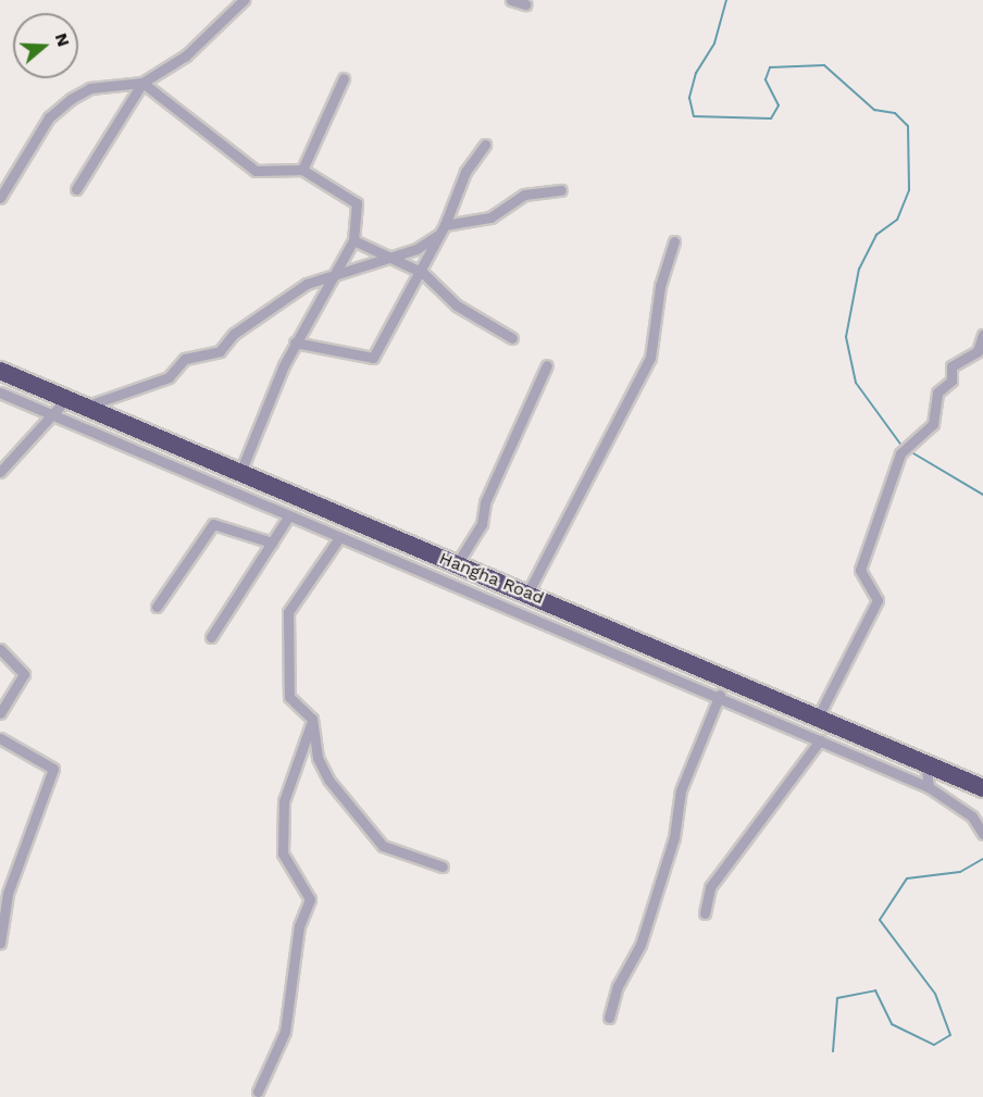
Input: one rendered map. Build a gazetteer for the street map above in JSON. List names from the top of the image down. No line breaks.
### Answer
{"streets":{"highway":["Hangha Road"]},"north":"right"}
